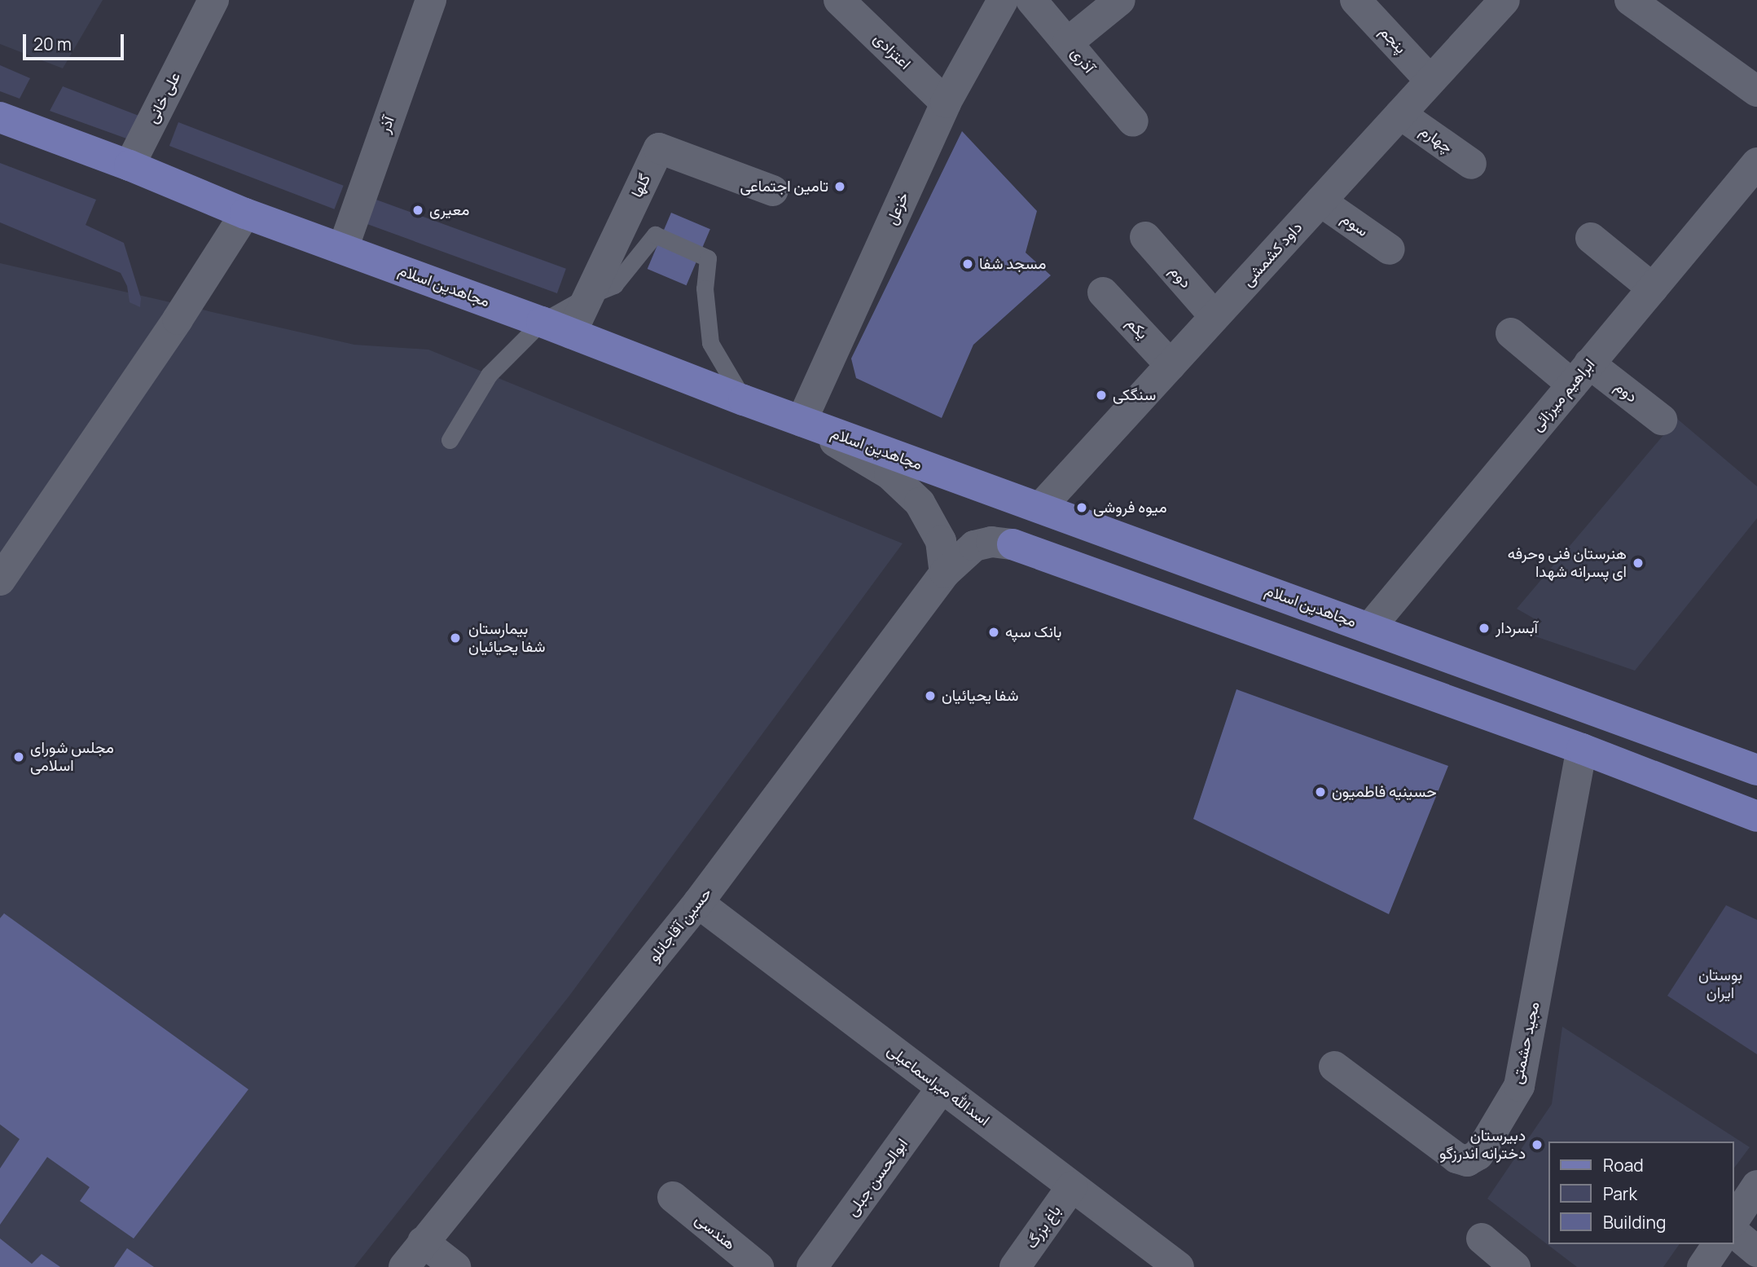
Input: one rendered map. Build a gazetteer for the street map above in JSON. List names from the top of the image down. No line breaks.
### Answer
{"streets":{"main road":["مجاهدین اسلام"],"street":["پنجم","اعتزادی","آذری","علی خانی","آذر","چهارم","گلها","خزعل","سوم","داود کشمشی","دوم","یکم","ابراهیم میرزائی","حسین آقاجانلو","مجید حشمتی","اسدالله میراسماعیلی","ابوالحسن جبلی","باغ بزرگ","هندسی"]},"crossings":[["پنجم","داود کشمشی"],["اعتزادی","خزعل"],["علی خانی","مجاهدین اسلام"],["آذر","مجاهدین اسلام"],["چهارم","داود کشمشی"],["گلها","مجاهدین اسلام"],["خزعل","مجاهدین اسلام"],["سوم","داود کشمشی"],["داود کشمشی","دوم"],["داود کشمشی","مجاهدین اسلام"],["داود کشمشی","یکم"],["دوم","ابراهیم میرزائی"],["مجاهدین اسلام","ابراهیم میرزائی"],["حسین آقاجانلو","اسدالله میراسماعیلی"],["اسدالله میراسماعیلی","ابوالحسن جبلی"],["اسدالله میراسماعیلی","باغ بزرگ"]],"parks":["بوستان ایران"],"places":["تامین اجتماعی","معیری","مسجد شفا","سنگکی","میوه فروشی","هنرستان فنی وحرفه ای پسرانه شهدا","آبسردار","بانک سپه","بیمارستان شفا یحیائیان","شفا یحیائیان","مجلس شورای اسلامی","حسینیه فاطمیون","دبیرستان دخترانه اندرزگو"],"legend":["Road","Park","Building"],"scale_bar":"20 m"}
